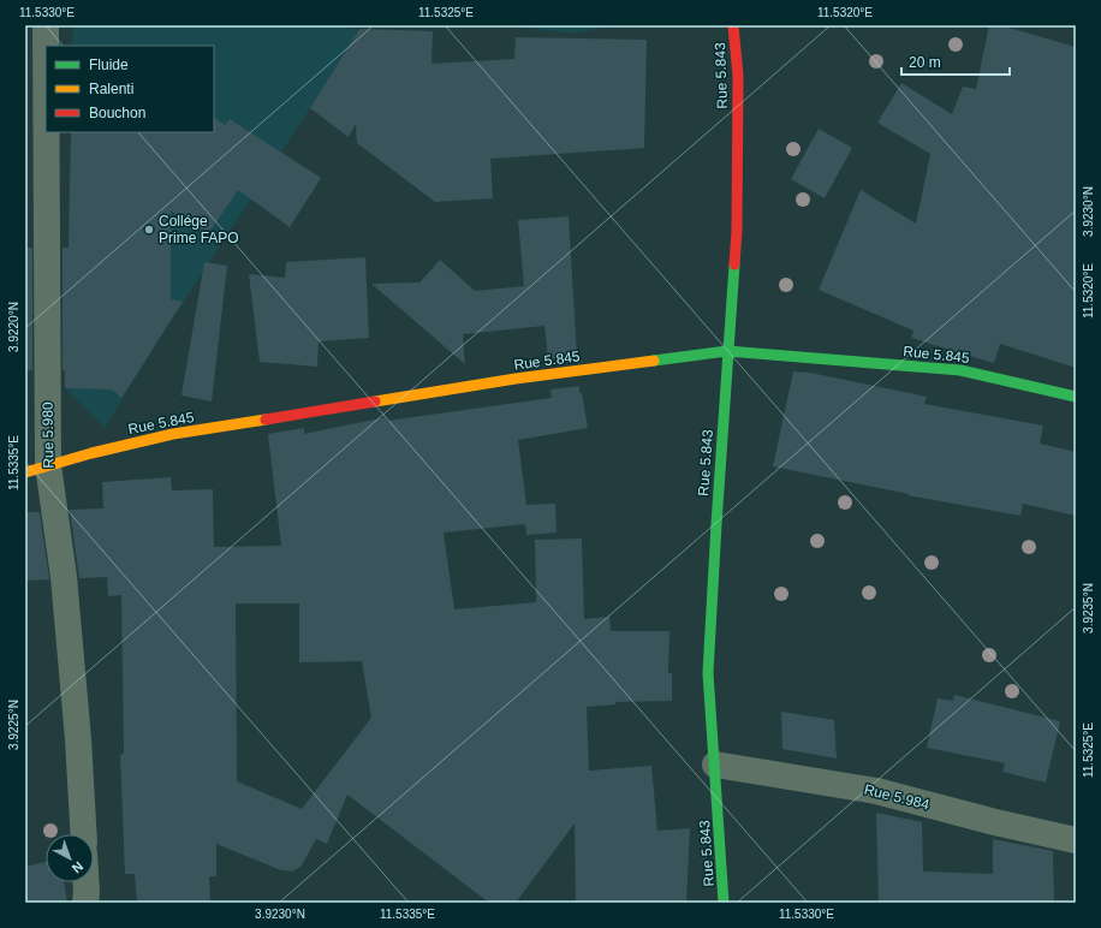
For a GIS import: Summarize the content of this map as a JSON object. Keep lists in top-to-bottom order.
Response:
{
  "streets": {
    "street": [
      "Rue 5.843",
      "Rue 5.845",
      "Rue 5.980",
      "Rue 5.984"
    ]
  },
  "crossings": [
    ["Rue 5.843", "Rue 5.845"],
    ["Rue 5.843", "Rue 5.984"],
    ["Rue 5.845", "Rue 5.980"]
  ],
  "places": ["Collége Prime FAPO"],
  "legend": ["Fluide", "Ralenti", "Bouchon"],
  "scale_bar": "20 m",
  "north": "bottom right",
  "coordinates": [
    "11.5330°E",
    "11.5325°E",
    "11.5320°E",
    "3.9230°N",
    "3.9220°N",
    "11.5335°E",
    "3.9235°N",
    "3.9225°N"
  ]
}
